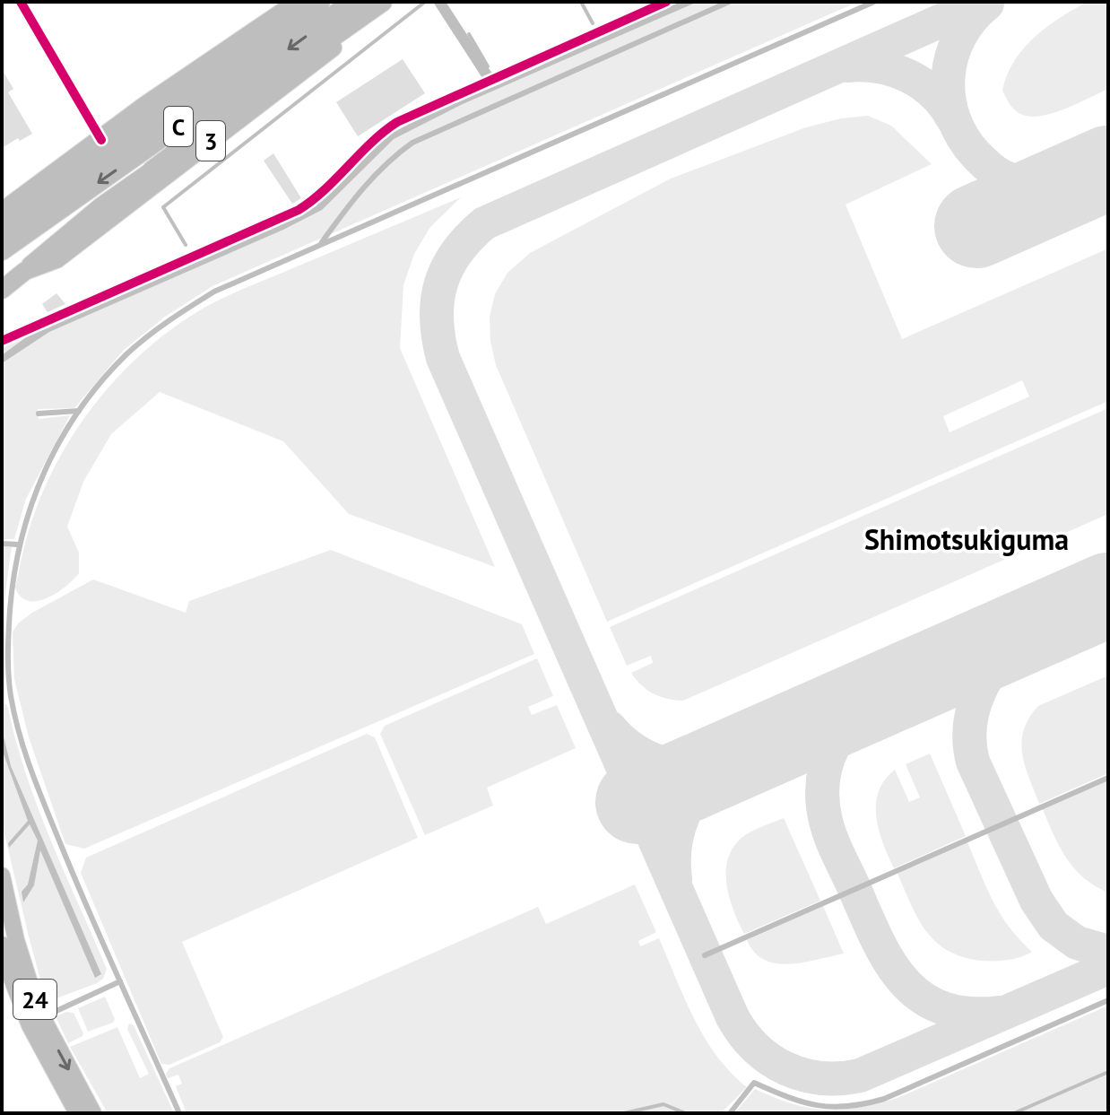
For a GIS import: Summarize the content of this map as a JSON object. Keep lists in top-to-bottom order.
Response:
{
  "streets": {
    "highway": ["C", "3"],
    "main road": ["24"]
  },
  "districts": ["Shimotsukiguma"]
}
